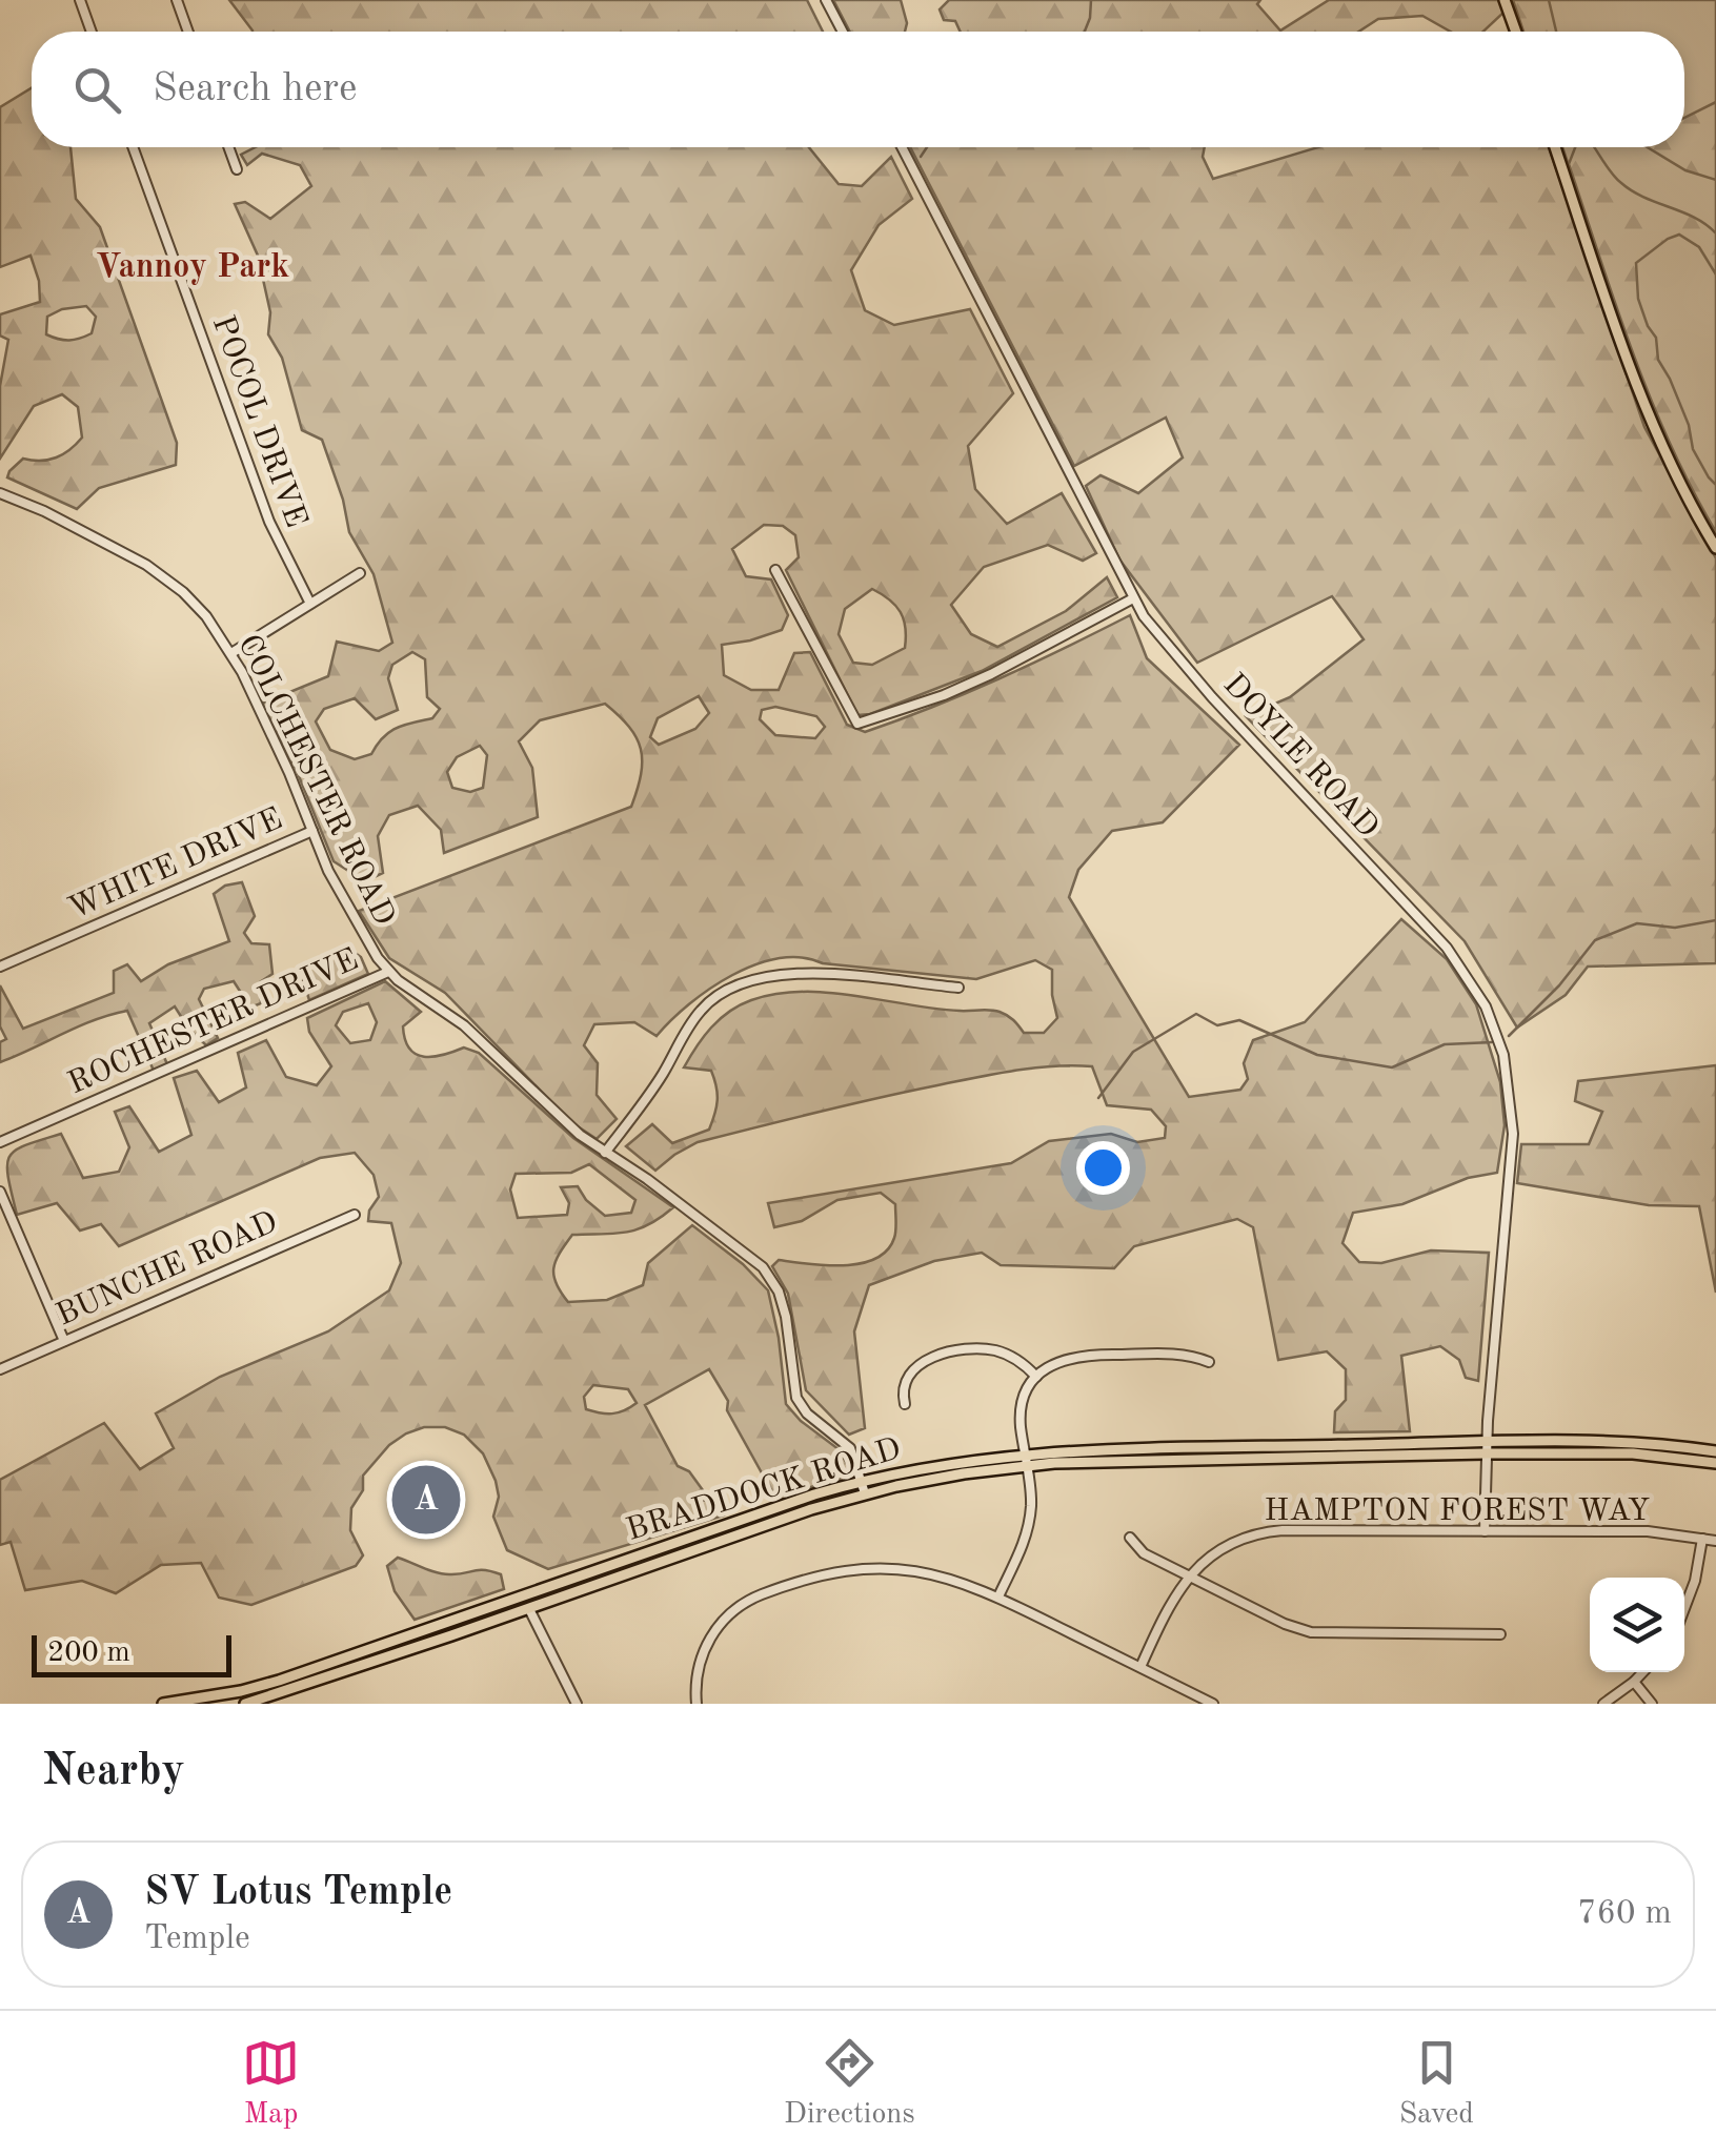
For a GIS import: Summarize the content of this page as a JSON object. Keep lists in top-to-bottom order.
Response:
{
  "streets": {
    "main road": ["BRADDOCK ROAD"],
    "street": [
      "POCOL DRIVE",
      "DOYLE ROAD",
      "COLCHESTER ROAD",
      "WHITE DRIVE",
      "ROCHESTER DRIVE",
      "BUNCHE ROAD",
      "HAMPTON FOREST WAY"
    ]
  },
  "crossings": [
    ["DOYLE ROAD", "BRADDOCK ROAD"],
    ["DOYLE ROAD", "HAMPTON FOREST WAY"],
    ["COLCHESTER ROAD", "WHITE DRIVE"],
    ["COLCHESTER ROAD", "ROCHESTER DRIVE"],
    ["COLCHESTER ROAD", "BRADDOCK ROAD"]
  ],
  "districts": ["Vannoy Park"],
  "scale_bar": "200 m",
  "page": {
    "search": "Search here",
    "pins": "A",
    "scale": "200 m",
    "heading": "Nearby",
    "list": [
      {
        "mark": "A",
        "name": "SV Lotus Temple",
        "note": "Temple",
        "value": "760 m"
      }
    ],
    "nav": ["Map", "Directions", "Saved"]
  }
}
